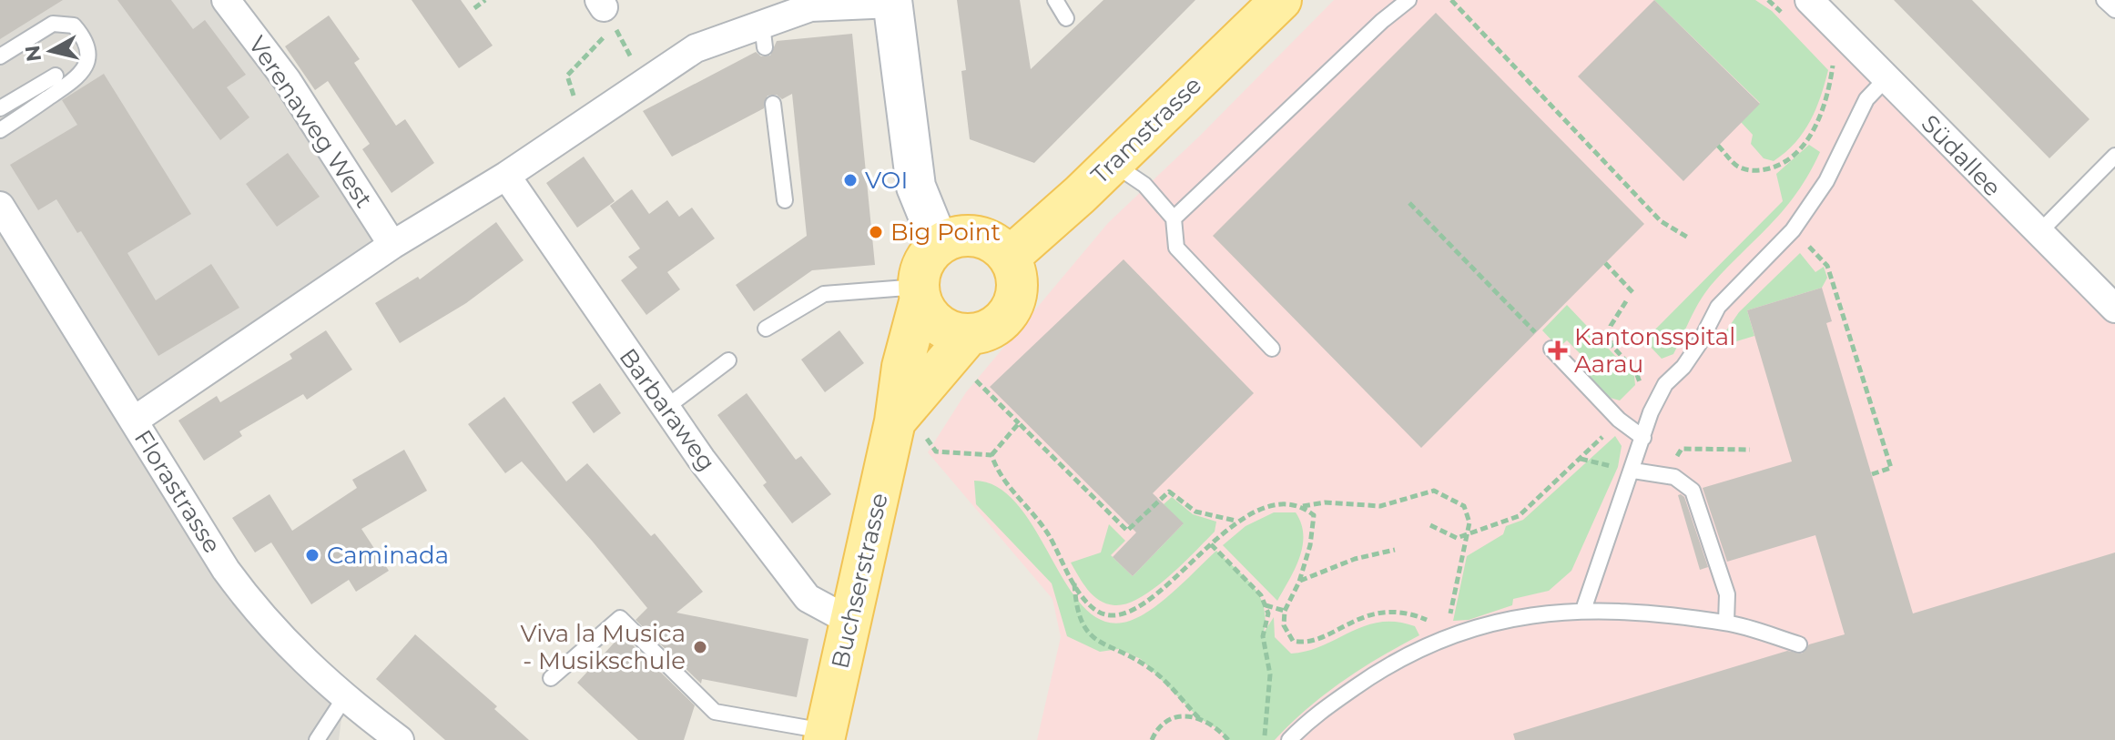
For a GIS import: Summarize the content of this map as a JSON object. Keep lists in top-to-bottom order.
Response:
{
  "streets": {
    "main road": ["Tramstrasse", "Buchserstrasse"],
    "street": [
      "Verenaweg West",
      "Südallee",
      "Barbaraweg",
      "Florastrasse"
    ]
  },
  "crossings": [
    ["Tramstrasse", "Buchserstrasse"],
    ["Barbaraweg", "Buchserstrasse"]
  ],
  "places": {
    "other": [
      "VOI",
      "Big Point",
      "Caminada",
      "Viva la Musica - Musikschule"
    ],
    "health": ["Kantonsspital Aarau"]
  },
  "north": "left"
}
